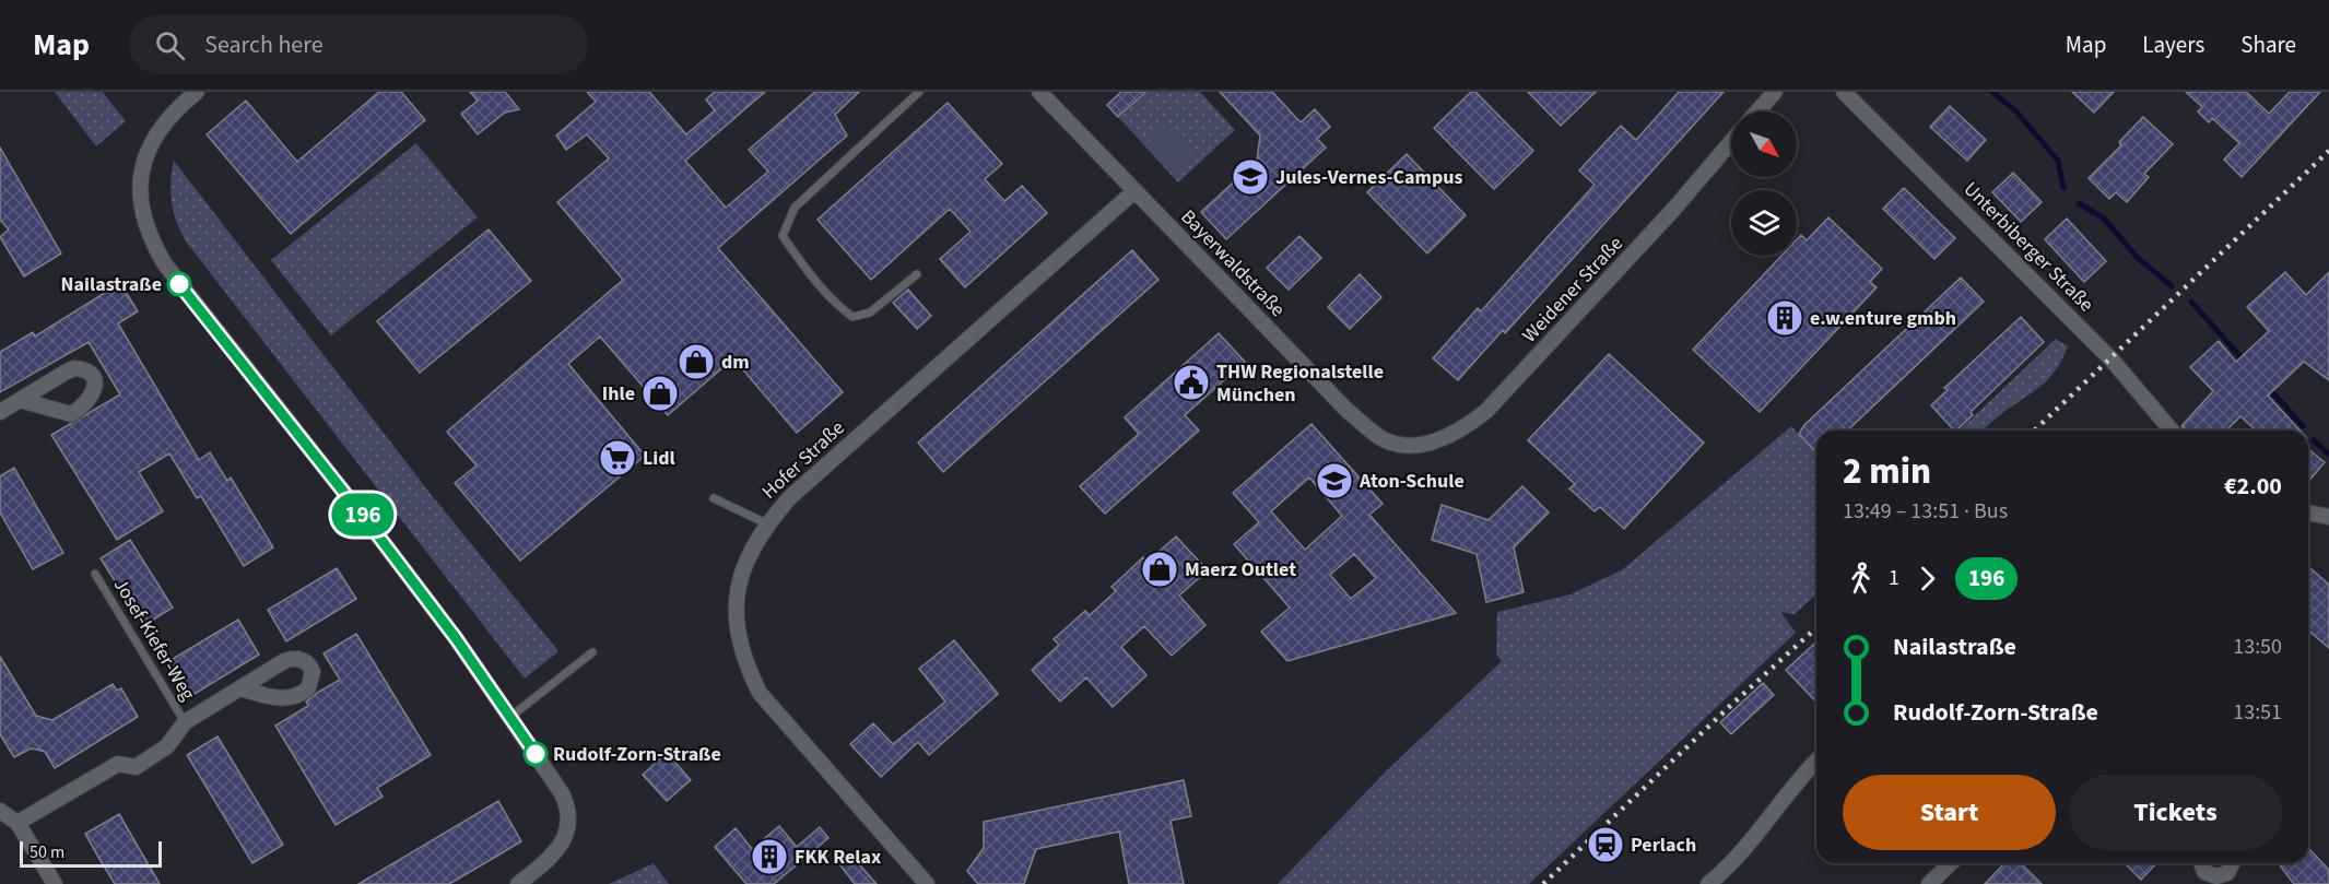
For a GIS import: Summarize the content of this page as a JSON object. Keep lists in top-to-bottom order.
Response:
{
  "streets": {
    "street": [
      "Unterbiberger Straße",
      "Bayerwaldstraße",
      "Weidener Straße",
      "Hofer Straße"
    ],
    "lane": ["Josef-Kiefer-Weg"]
  },
  "crossings": [
    ["Bayerwaldstraße", "Weidener Straße"],
    ["Bayerwaldstraße", "Hofer Straße"]
  ],
  "places": {
    "school or university": ["Jules-Vernes-Campus", "Aton-Schule"],
    "other": ["Nailastraße", "Rudolf-Zorn-Straße"],
    "building": ["e.w.enture gmbh", "FKK Relax"],
    "shop": ["dm", "Ihle", "Maerz Outlet"],
    "public building": ["THW Regionalstelle München"],
    "supermarket": ["Lidl"],
    "station": ["Perlach"]
  },
  "lines": ["bus line 196"],
  "scale_bar": "50 m",
  "north": "bottom right",
  "page": {
    "header": "Map",
    "search": "Search here",
    "nav": ["Map", "Layers", "Share"],
    "on_map": "196",
    "heading": ["2 min", "13:49 – 13:51 · Bus", "€2.00"],
    "legs": ["1", "196"],
    "list": [
      {
        "name": "Nailastraße",
        "value": "13:50"
      },
      {
        "name": "Rudolf-Zorn-Straße",
        "value": "13:51"
      }
    ],
    "buttons": ["Start", "Tickets"],
    "scale": "50 m"
  }
}
